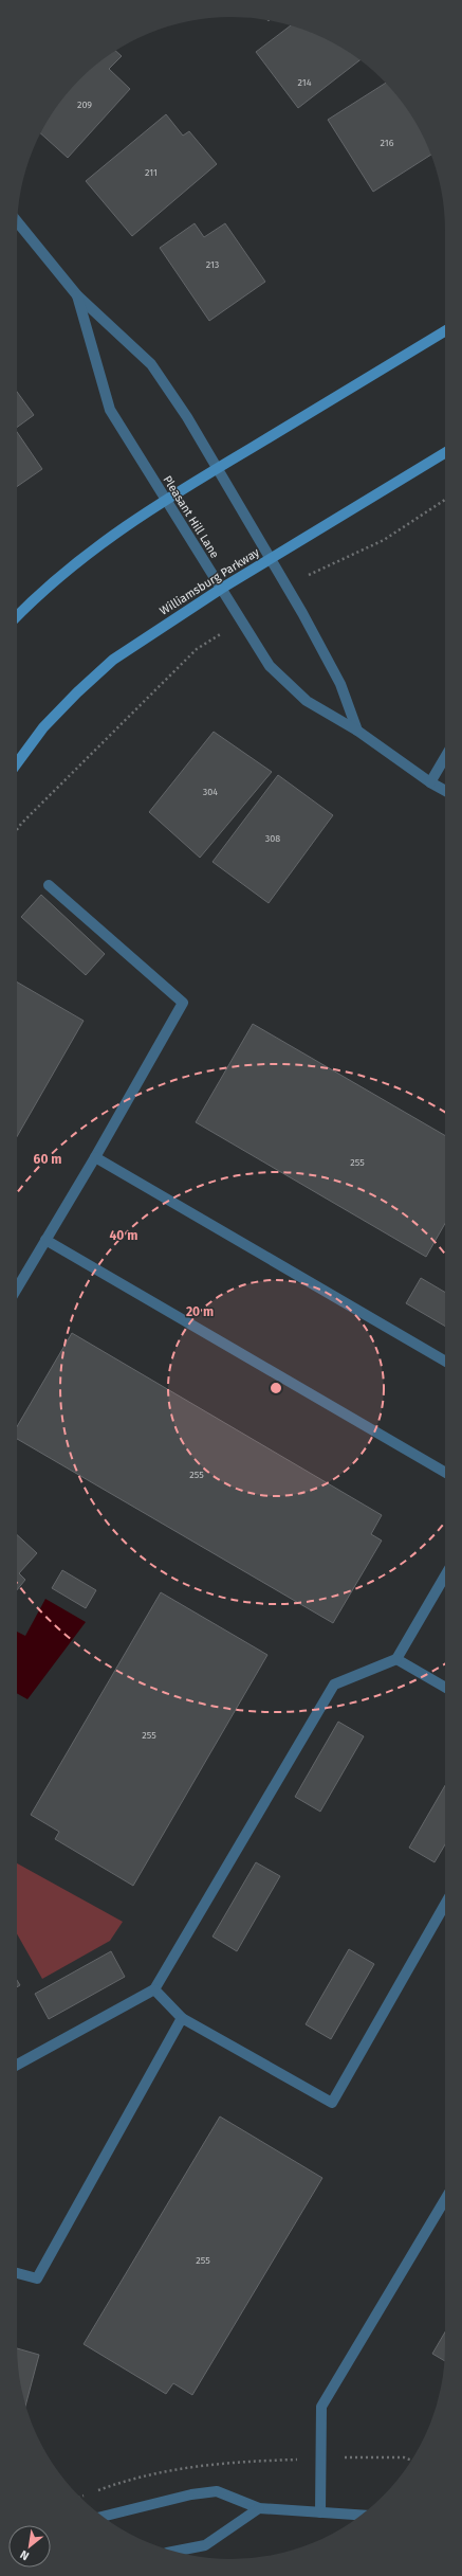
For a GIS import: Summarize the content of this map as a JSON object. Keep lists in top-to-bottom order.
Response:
{
  "streets": {
    "street": ["Pleasant Hill Lane", "Williamsburg Parkway"]
  },
  "crossings": [
    ["Pleasant Hill Lane", "Williamsburg Parkway"]
  ],
  "house_numbers": [
    "214",
    "209",
    "216",
    "211",
    "213",
    "304",
    "308",
    "255",
    "255",
    "255",
    "255"
  ],
  "north": "bottom left",
  "rings": ["60 m", "40 m", "20 m"]
}
